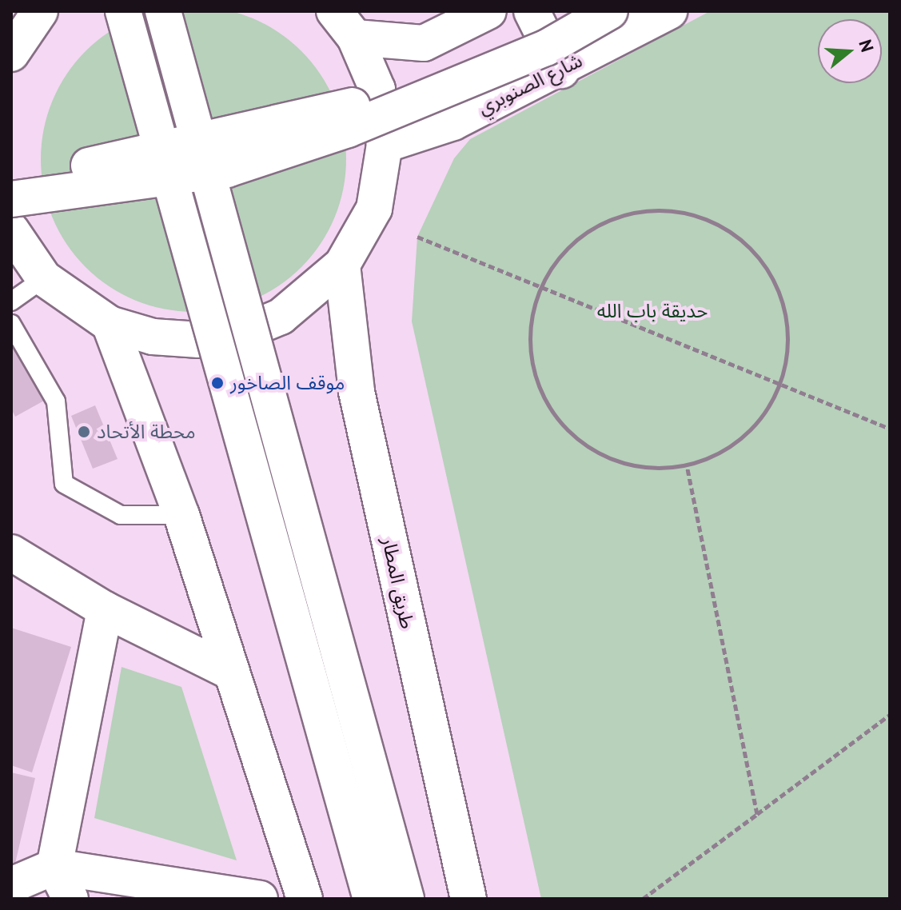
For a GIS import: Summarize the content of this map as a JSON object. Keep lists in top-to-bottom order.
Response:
{
  "streets": {
    "main road": ["شارع الصنوبري", "طريق المطار"]
  },
  "parks": ["حديقة باب الله"],
  "places": ["موقف الصاخور", "محطة الأتحاد"],
  "north": "right"
}
